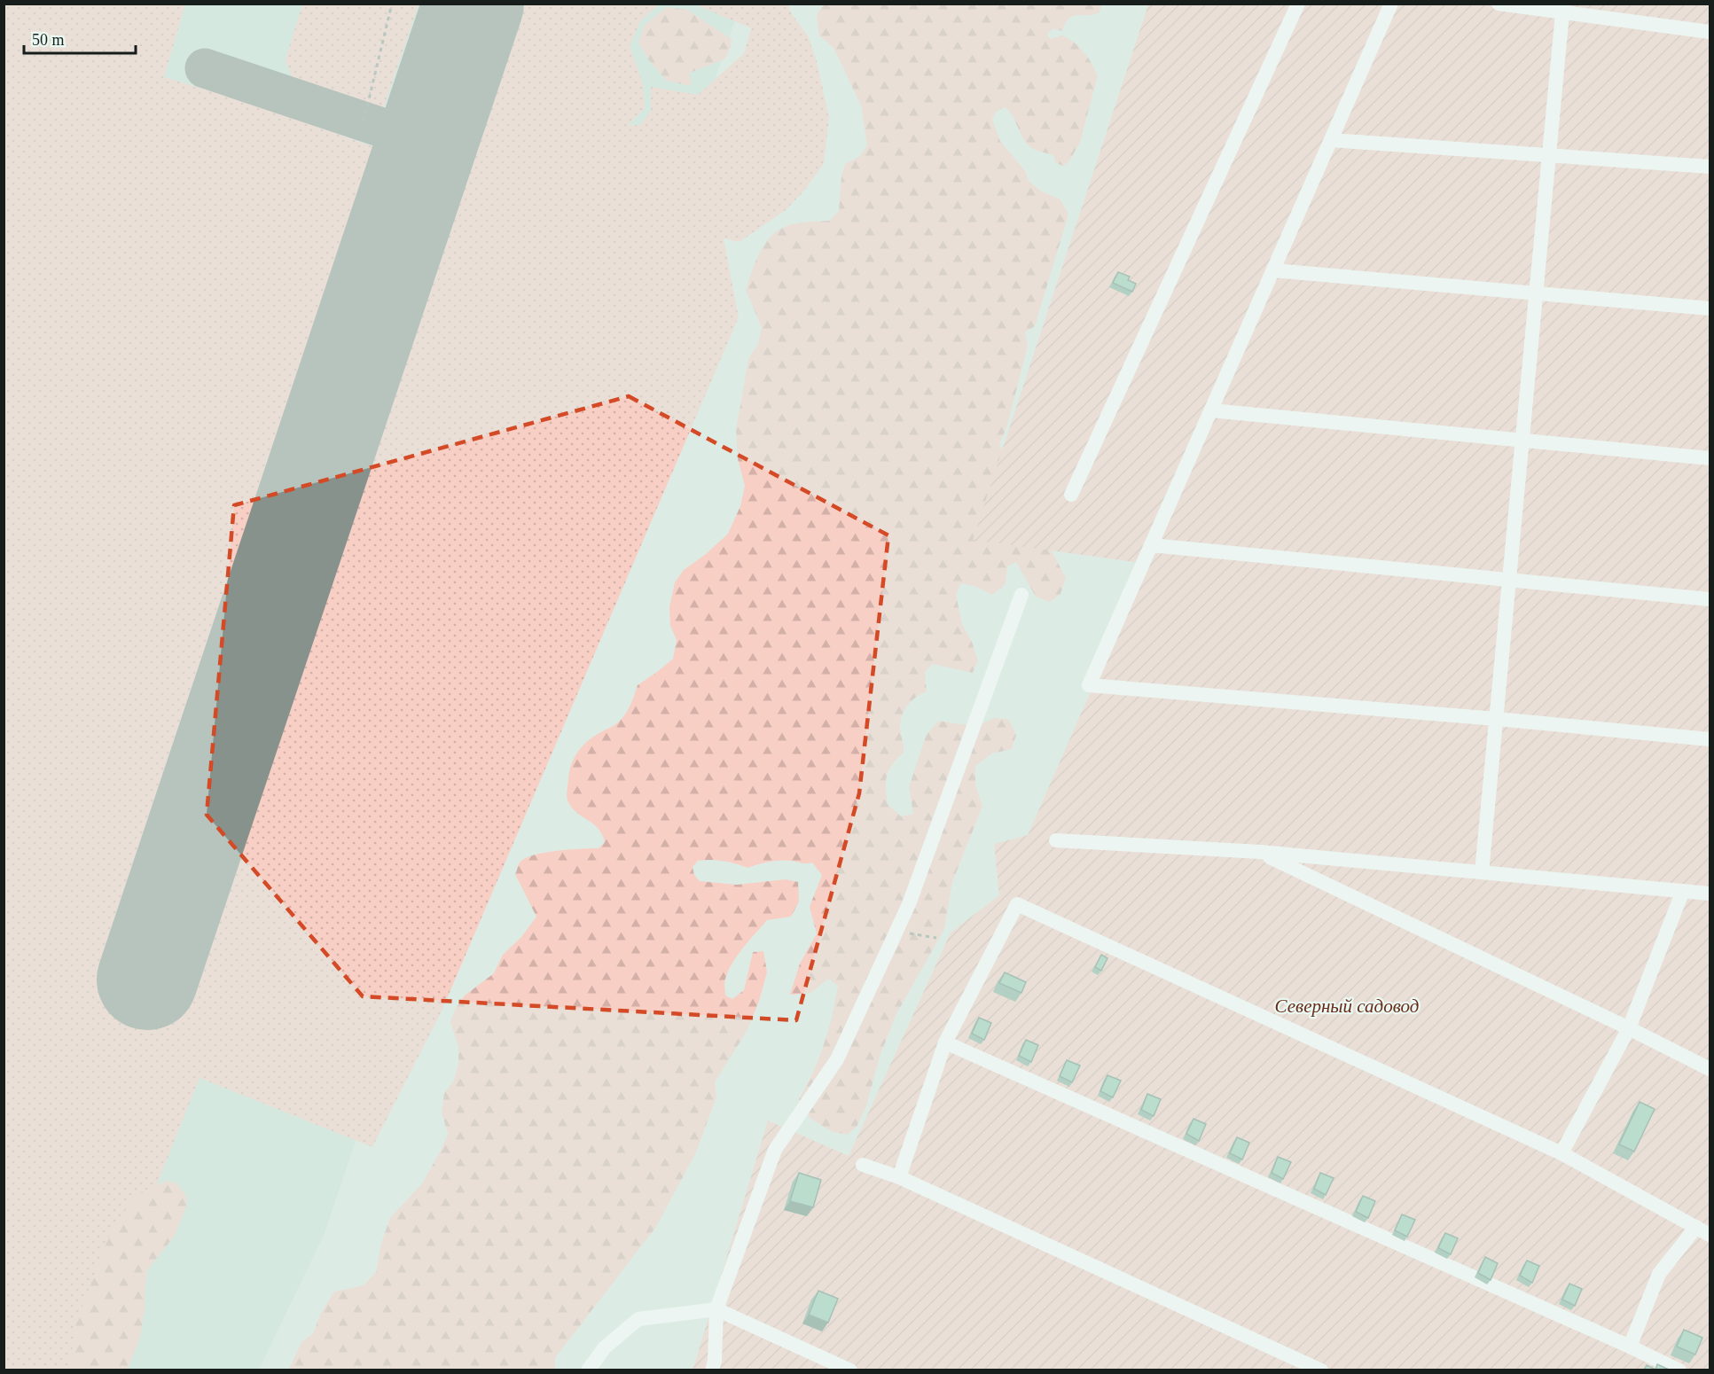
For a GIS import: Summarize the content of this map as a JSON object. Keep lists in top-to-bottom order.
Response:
{
  "parks": ["Северный садовод"],
  "scale_bar": "50 m"
}
